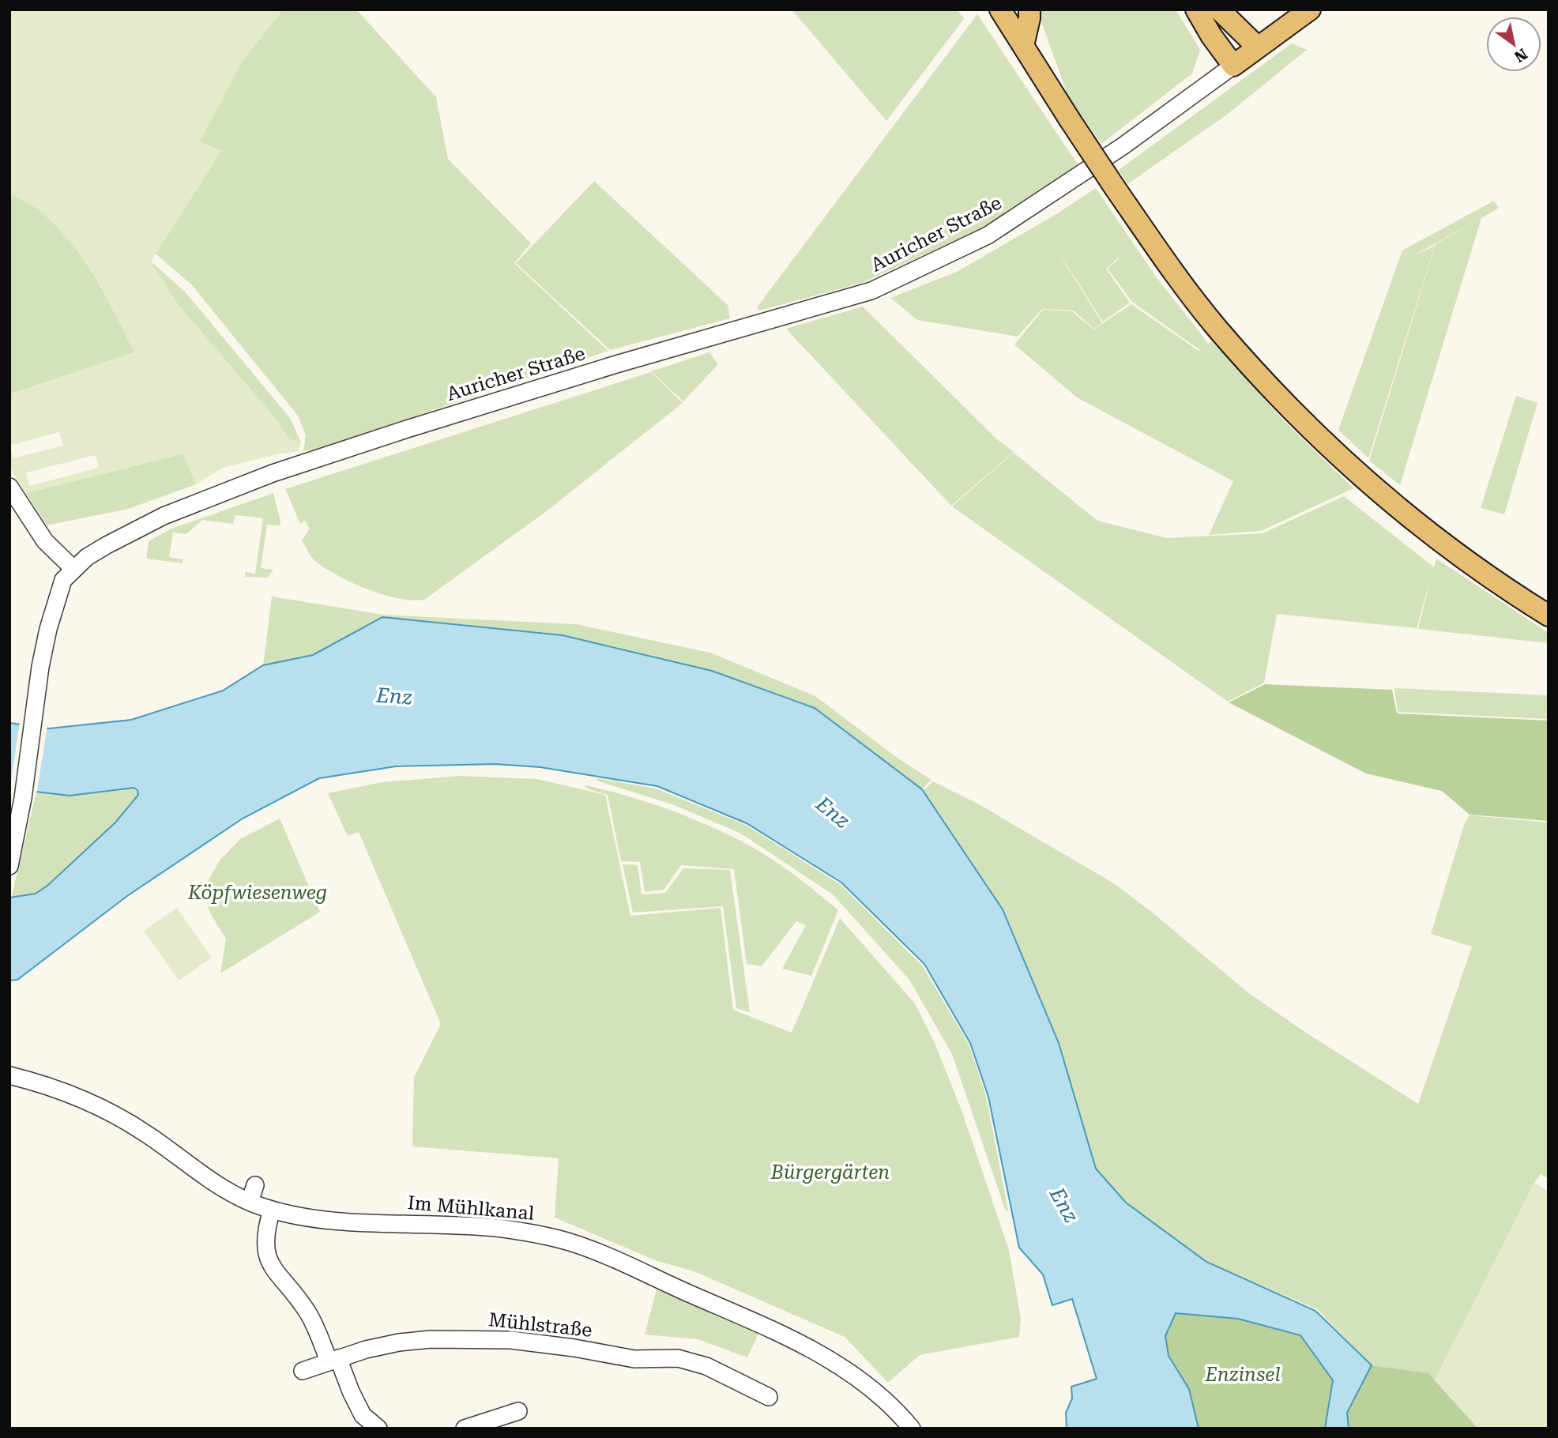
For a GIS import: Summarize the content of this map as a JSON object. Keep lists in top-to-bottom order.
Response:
{
  "streets": {
    "street": ["Auricher Straße", "Im Mühlkanal", "Mühlstraße"]
  },
  "water": ["Enz"],
  "parks": ["Köpfwiesenweg", "Bürgergärten", "Enzinsel"],
  "north": "bottom right"
}
